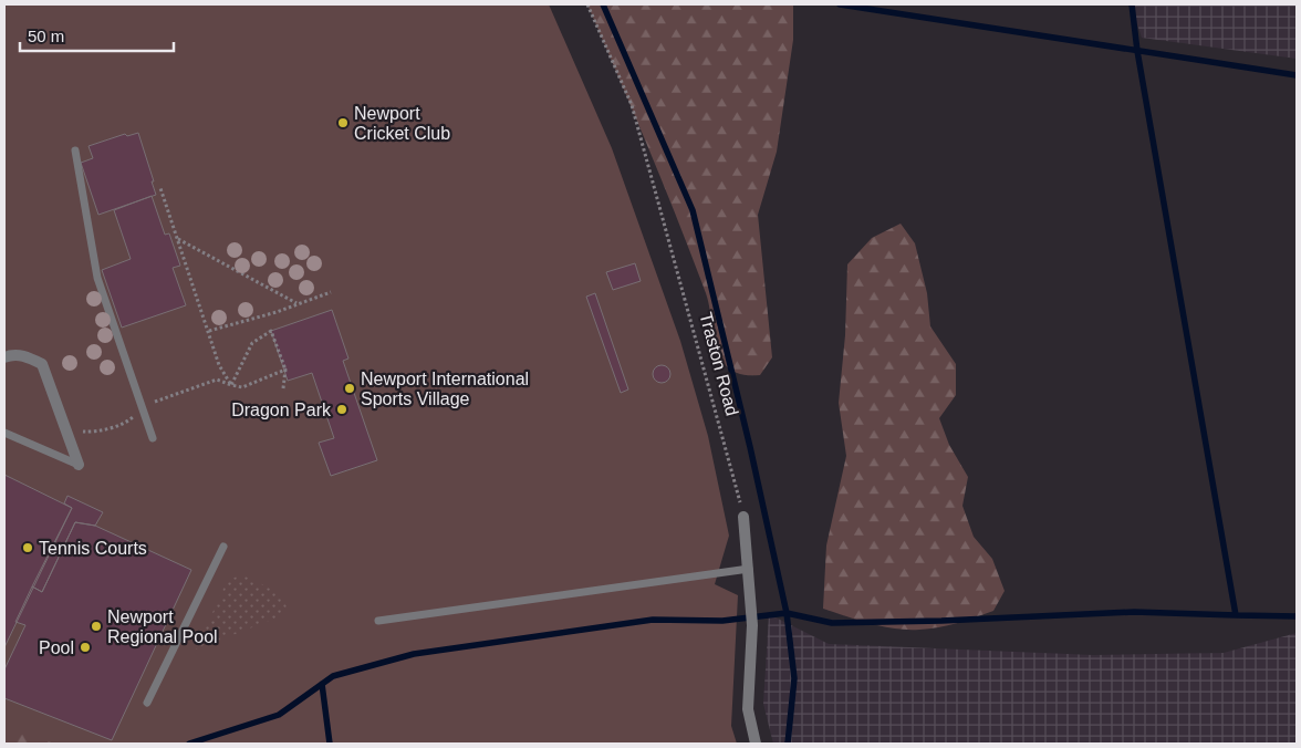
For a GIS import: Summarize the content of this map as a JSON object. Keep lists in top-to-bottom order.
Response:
{
  "streets": {
    "path": ["Traston Road"]
  },
  "places": [
    "Newport Cricket Club",
    "Newport International Sports Village",
    "Dragon Park",
    "Tennis Courts",
    "Newport Regional Pool",
    "Pool"
  ],
  "scale_bar": "50 m"
}
